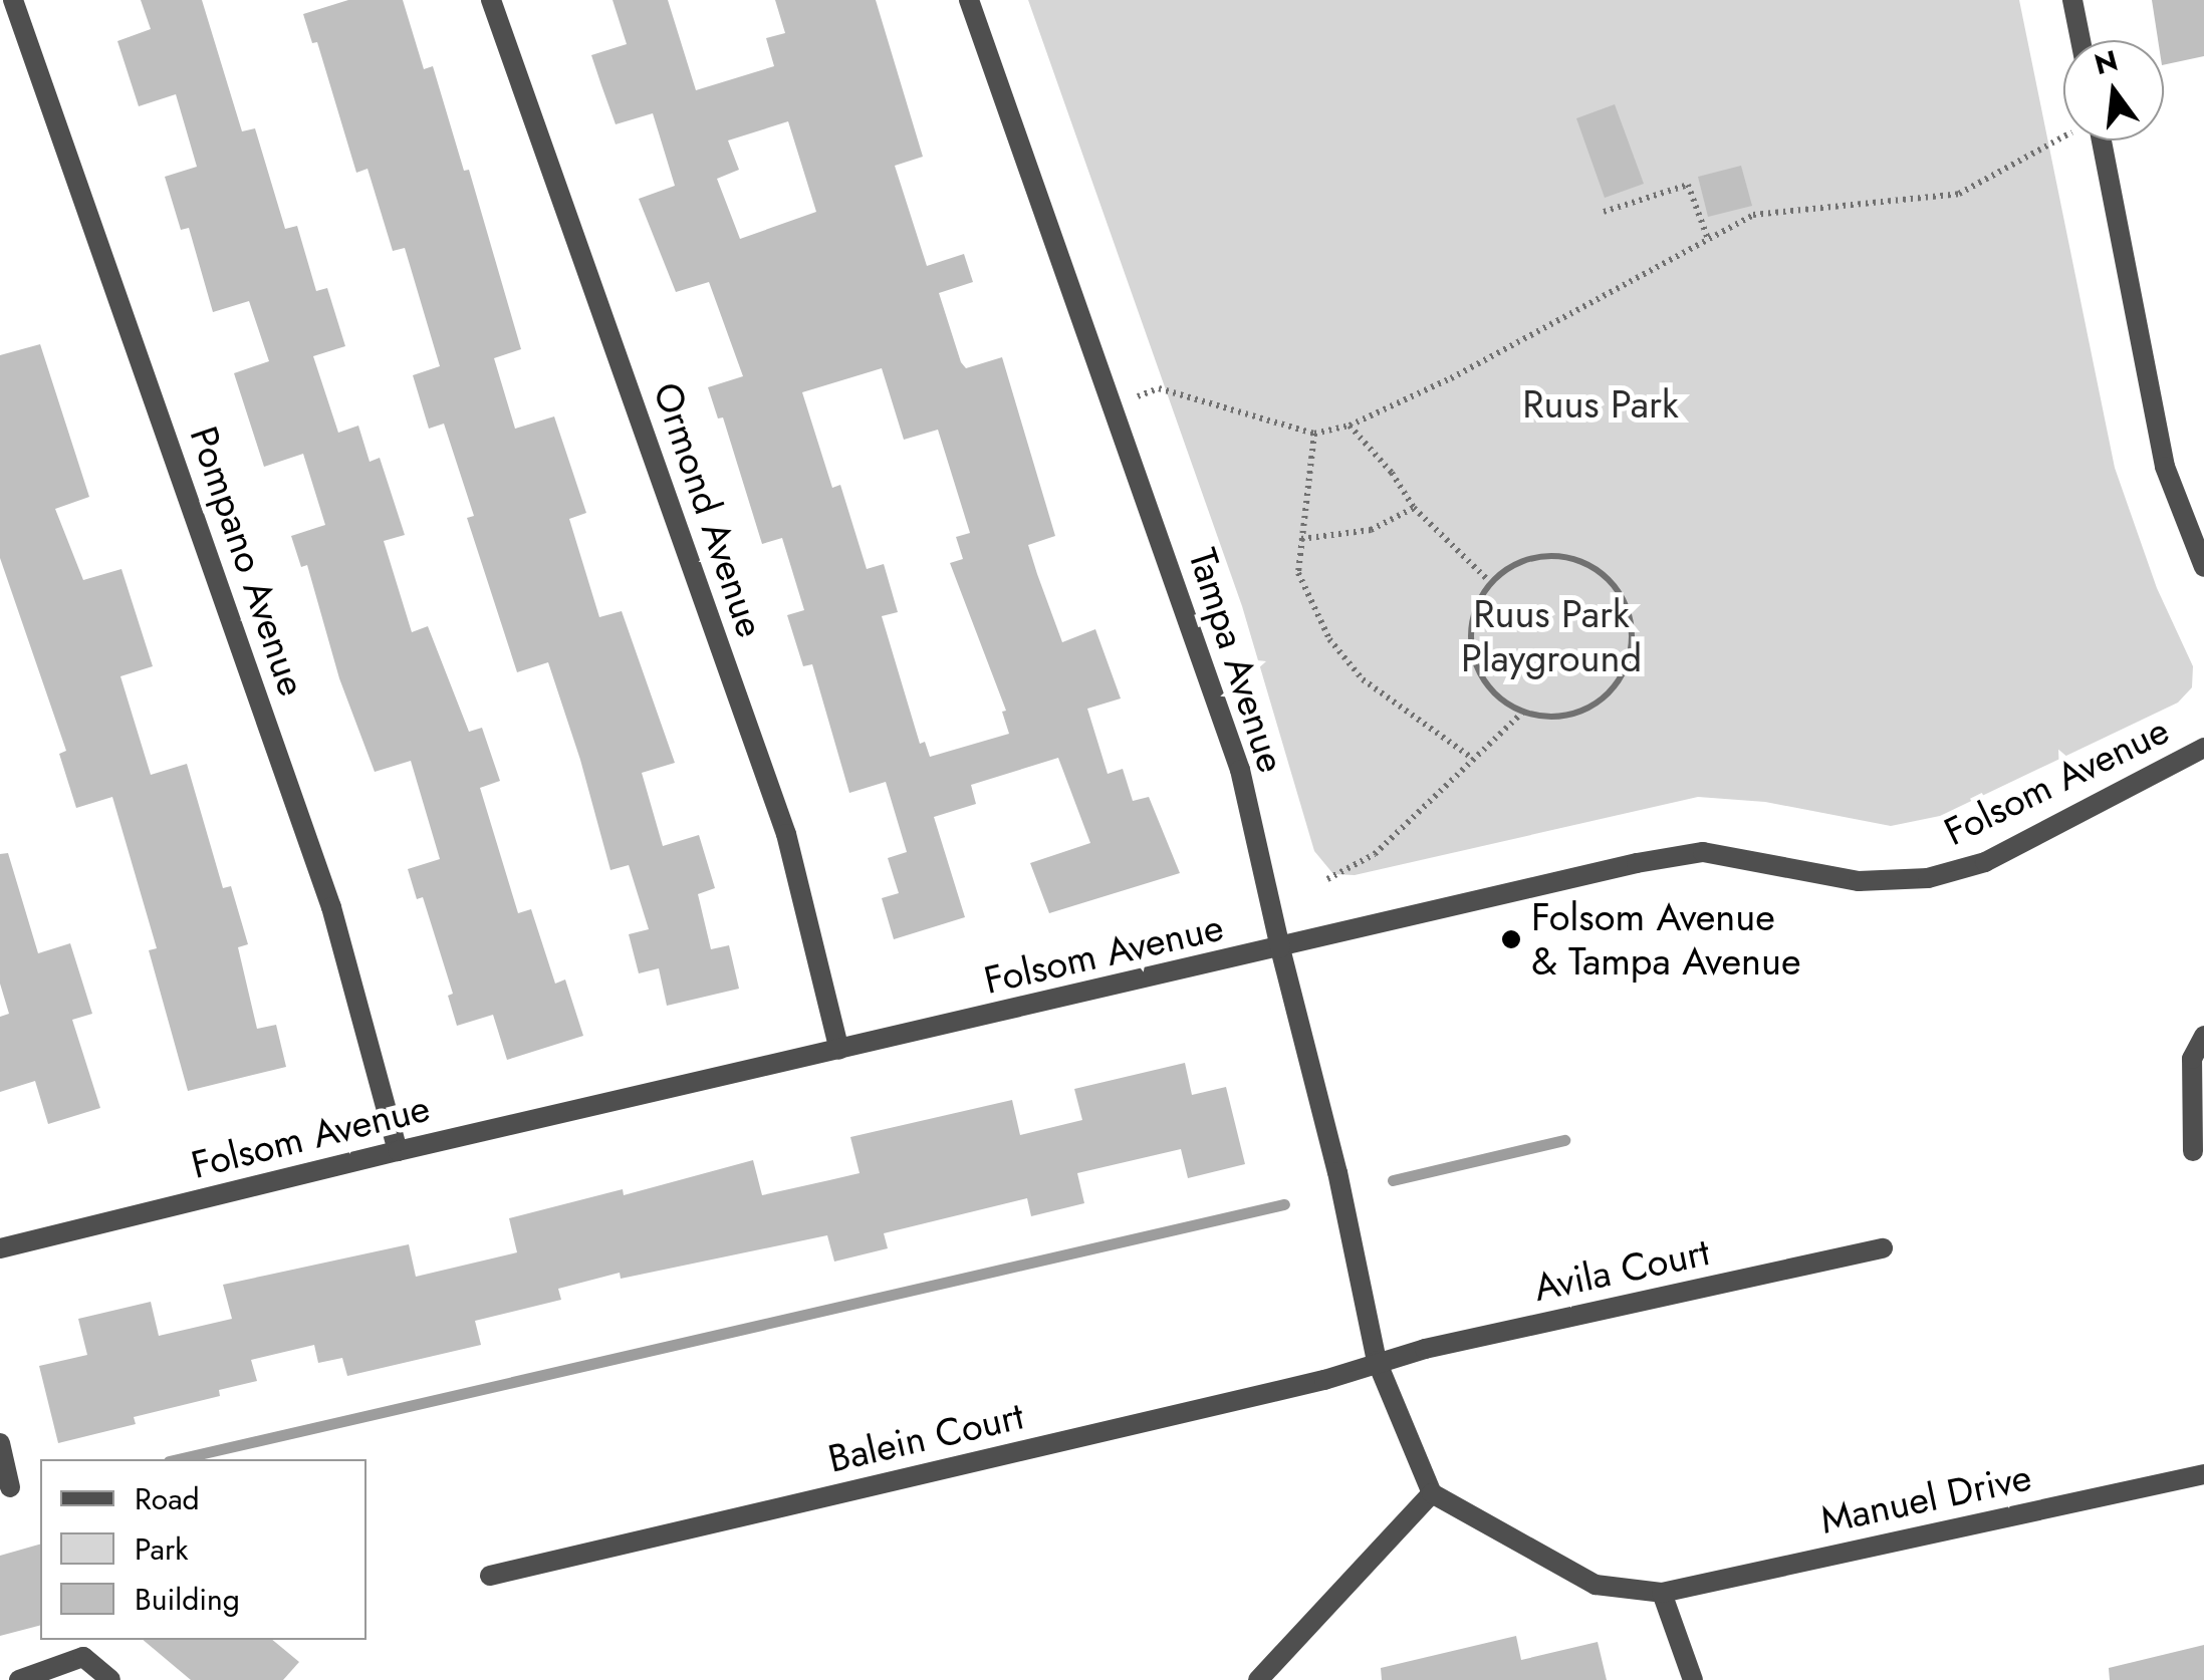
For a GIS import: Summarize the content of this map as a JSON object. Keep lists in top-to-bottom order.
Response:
{
  "streets": {
    "street": [
      "Ormond Avenue",
      "Pompano Avenue",
      "Tampa Avenue",
      "Folsom Avenue",
      "Avila Court",
      "Balein Court",
      "Manuel Drive"
    ]
  },
  "crossings": [
    ["Ormond Avenue", "Folsom Avenue"],
    ["Pompano Avenue", "Folsom Avenue"],
    ["Tampa Avenue", "Folsom Avenue"],
    ["Tampa Avenue", "Avila Court"],
    ["Tampa Avenue", "Balein Court"],
    ["Avila Court", "Balein Court"]
  ],
  "parks": ["Ruus Park", "Ruus Park Playground"],
  "places": ["Folsom Avenue & Tampa Avenue"],
  "legend": ["Road", "Park", "Building"],
  "north": "top"
}
